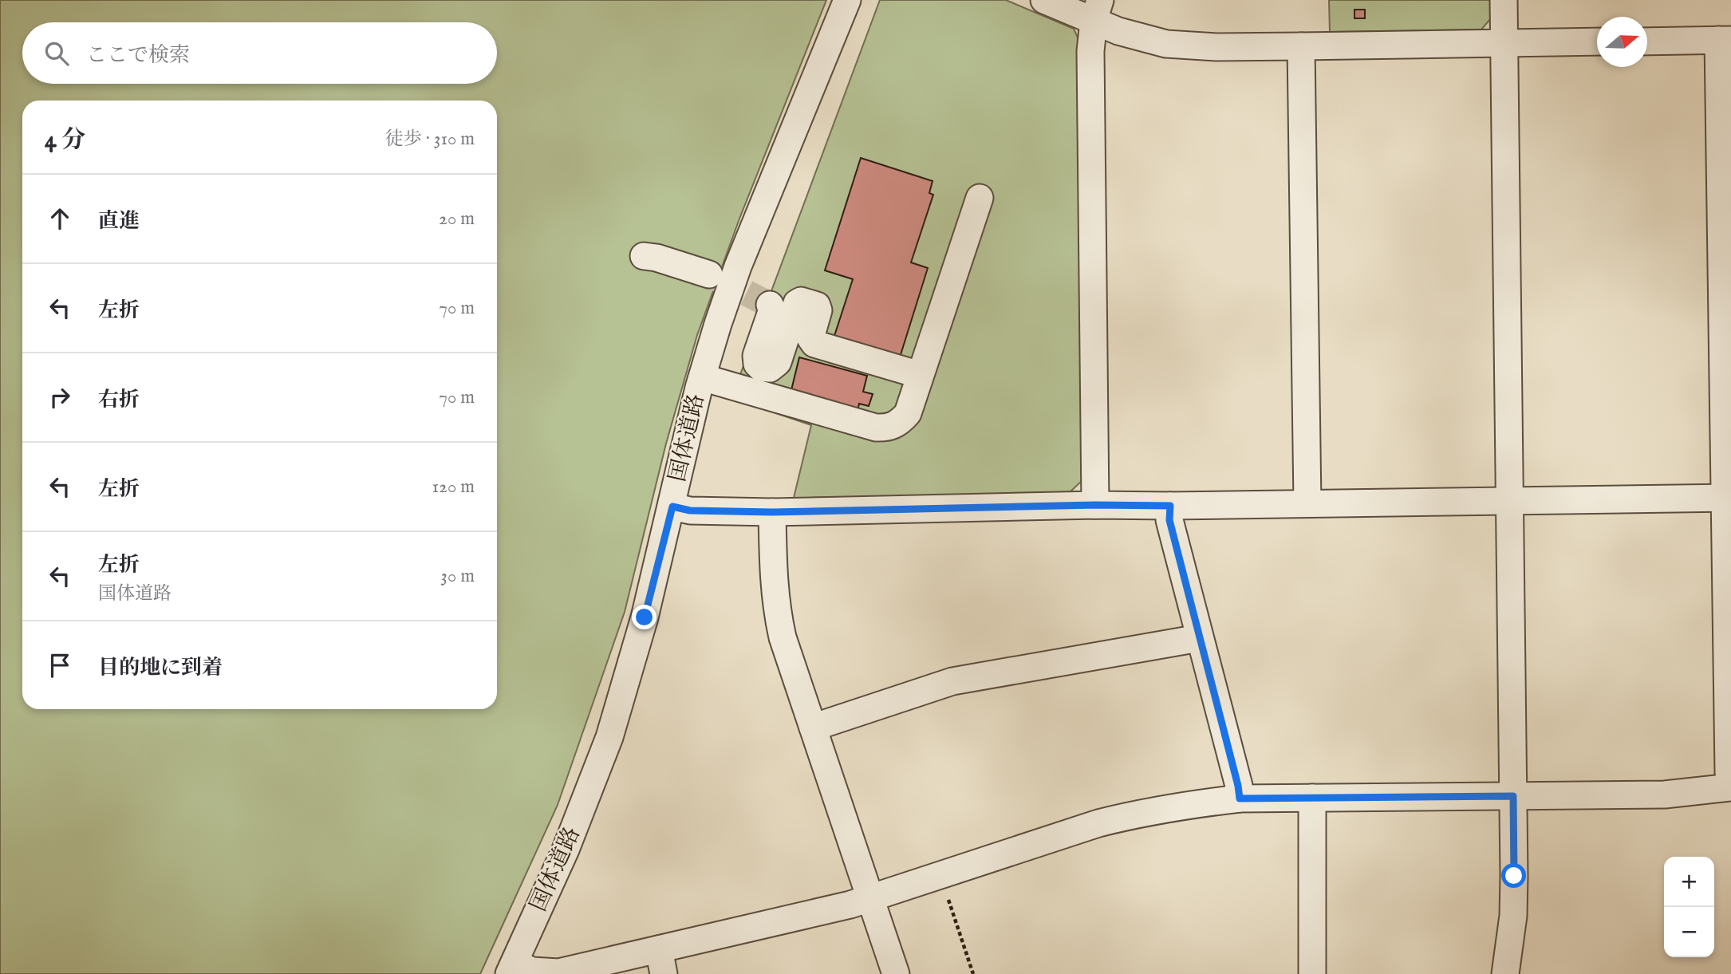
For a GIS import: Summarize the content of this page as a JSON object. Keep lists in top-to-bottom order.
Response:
{
  "streets": {
    "street": ["国体道路"]
  },
  "north": "right",
  "page": {
    "search": "ここで検索",
    "heading": ["4 分", "徒歩 · 310 m"],
    "list": [
      ["直進", "20 m"],
      ["左折", "70 m"],
      ["右折", "70 m"],
      ["左折", "120 m"],
      ["左折", "国体道路", "30 m"],
      "目的地に到着"
    ],
    "map_buttons": ["+", "−"]
  }
}
